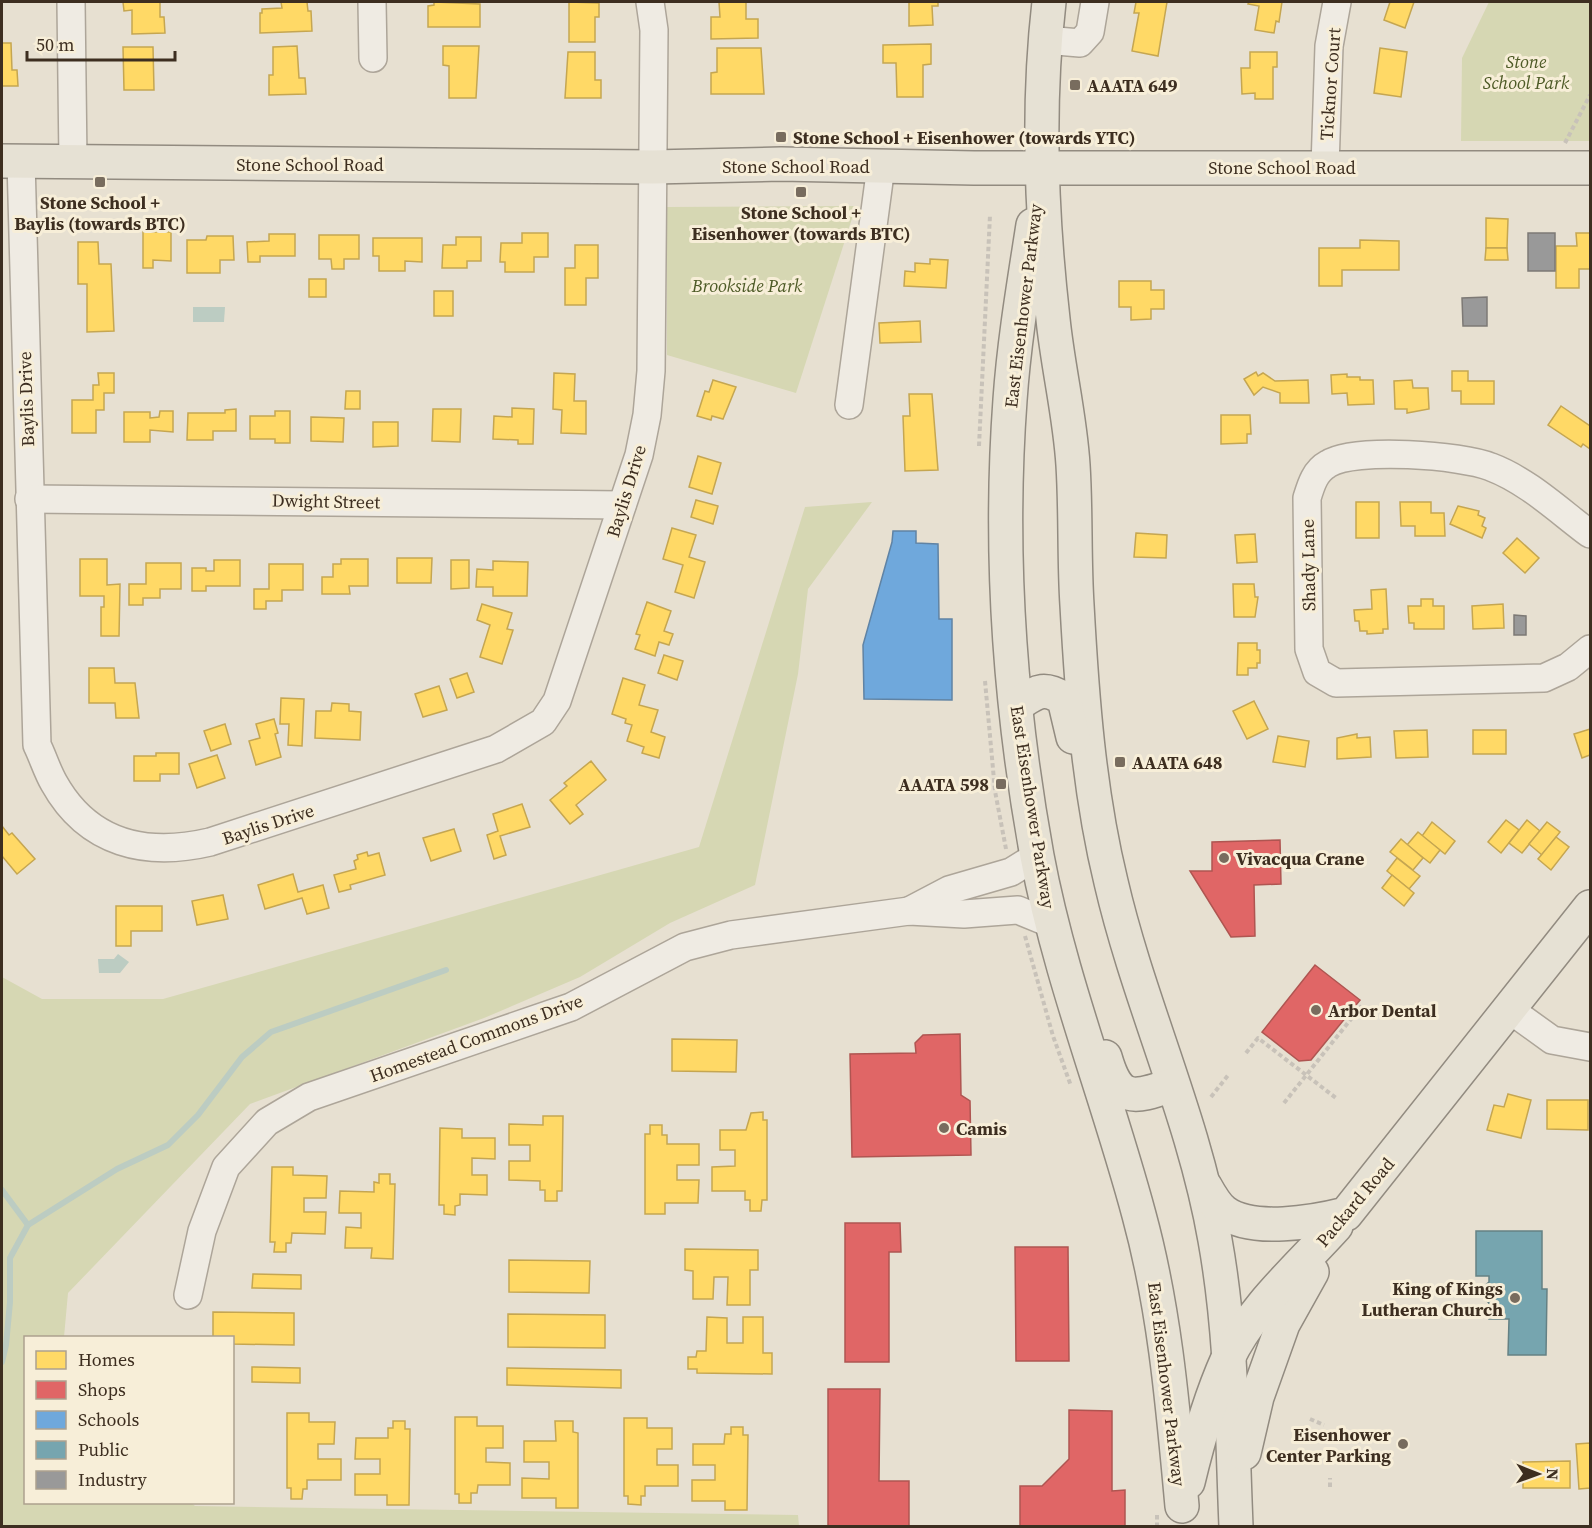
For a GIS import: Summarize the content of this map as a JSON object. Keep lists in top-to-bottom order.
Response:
{
  "streets": {
    "main road": ["Stone School Road", "East Eisenhower Parkway", "Packard Road"],
    "street": [
      "Ticknor Court",
      "Baylis Drive",
      "Dwight Street",
      "Shady Lane",
      "Homestead Commons Drive"
    ]
  },
  "crossings": [
    ["Ticknor Court", "Stone School Road"],
    ["Stone School Road", "East Eisenhower Parkway"],
    ["Stone School Road", "Baylis Drive"],
    ["East Eisenhower Parkway", "Homestead Commons Drive"],
    ["East Eisenhower Parkway", "Packard Road"],
    ["Baylis Drive", "Dwight Street"]
  ],
  "parks": ["Stone School Park", "Brookside Park"],
  "places": {
    "transit": [
      "AAATA 649",
      "Stone School + Eisenhower (towards YTC)",
      "Stone School + Baylis (towards BTC)",
      "Stone School + Eisenhower (towards BTC)",
      "AAATA 648",
      "AAATA 598"
    ],
    "other": [
      "Vivacqua Crane",
      "Arbor Dental",
      "Camis",
      "King of Kings Lutheran Church",
      "Eisenhower Center Parking"
    ]
  },
  "legend": [
    "Homes",
    "Shops",
    "Schools",
    "Public",
    "Industry"
  ],
  "scale_bar": "50 m",
  "north": "right"
}
